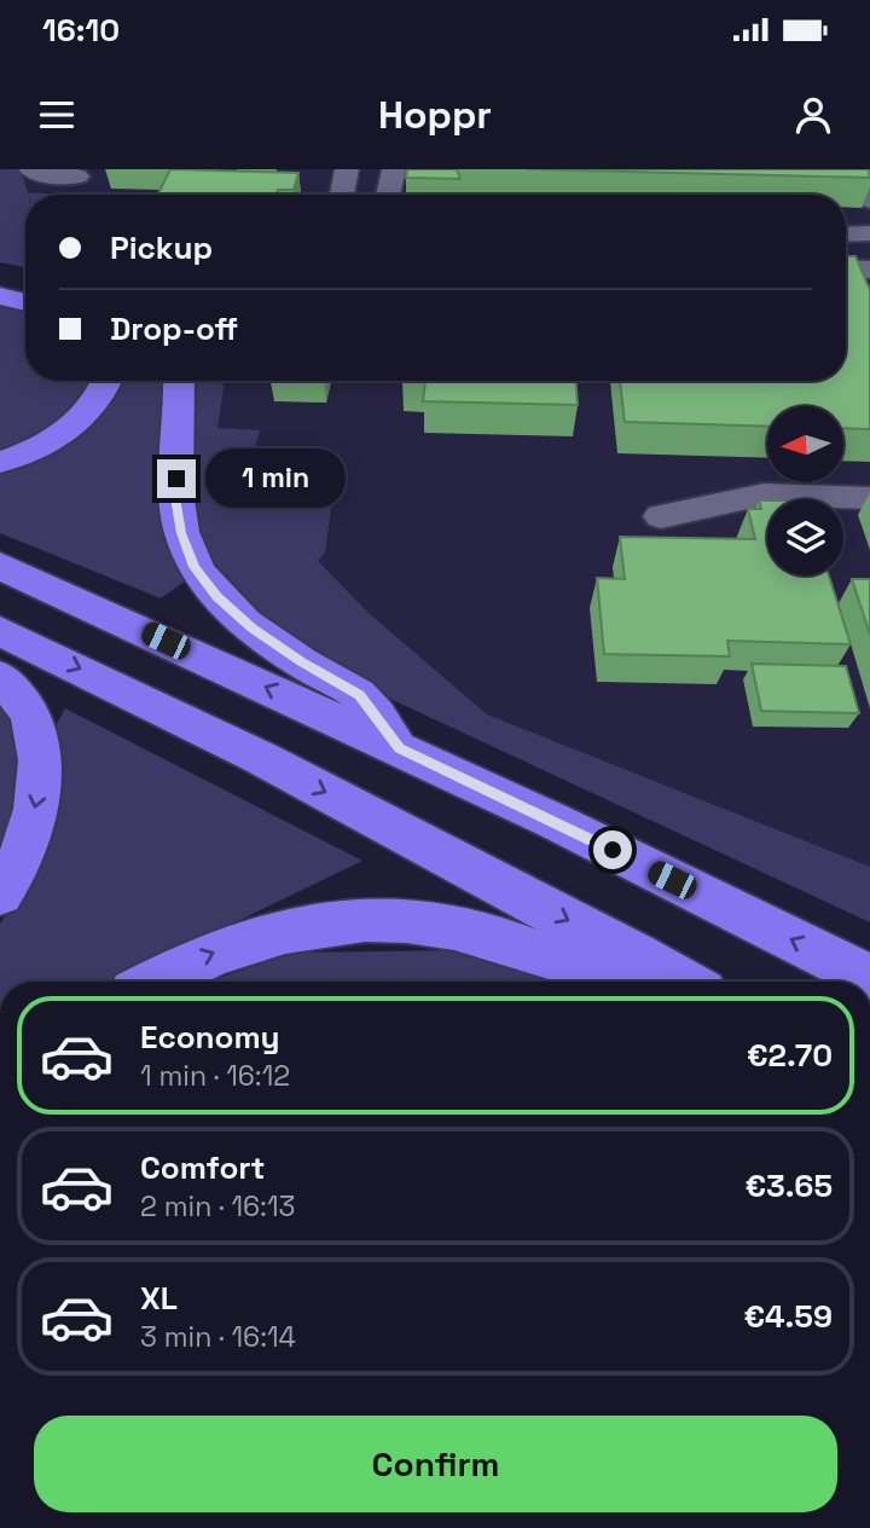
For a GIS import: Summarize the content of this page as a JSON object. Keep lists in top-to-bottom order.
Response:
{
  "north": "left",
  "page": {
    "status": "16:10",
    "header": "Hoppr",
    "banner": ["Pickup", "Drop-off"],
    "bubble": "1 min",
    "list": [
      {
        "name": "Economy",
        "note": "1 min · 16:12",
        "value": "€2.70"
      },
      {
        "name": "Comfort",
        "note": "2 min · 16:13",
        "value": "€3.65"
      },
      {
        "name": "XL",
        "note": "3 min · 16:14",
        "value": "€4.59"
      }
    ],
    "buttons": "Confirm"
  }
}
